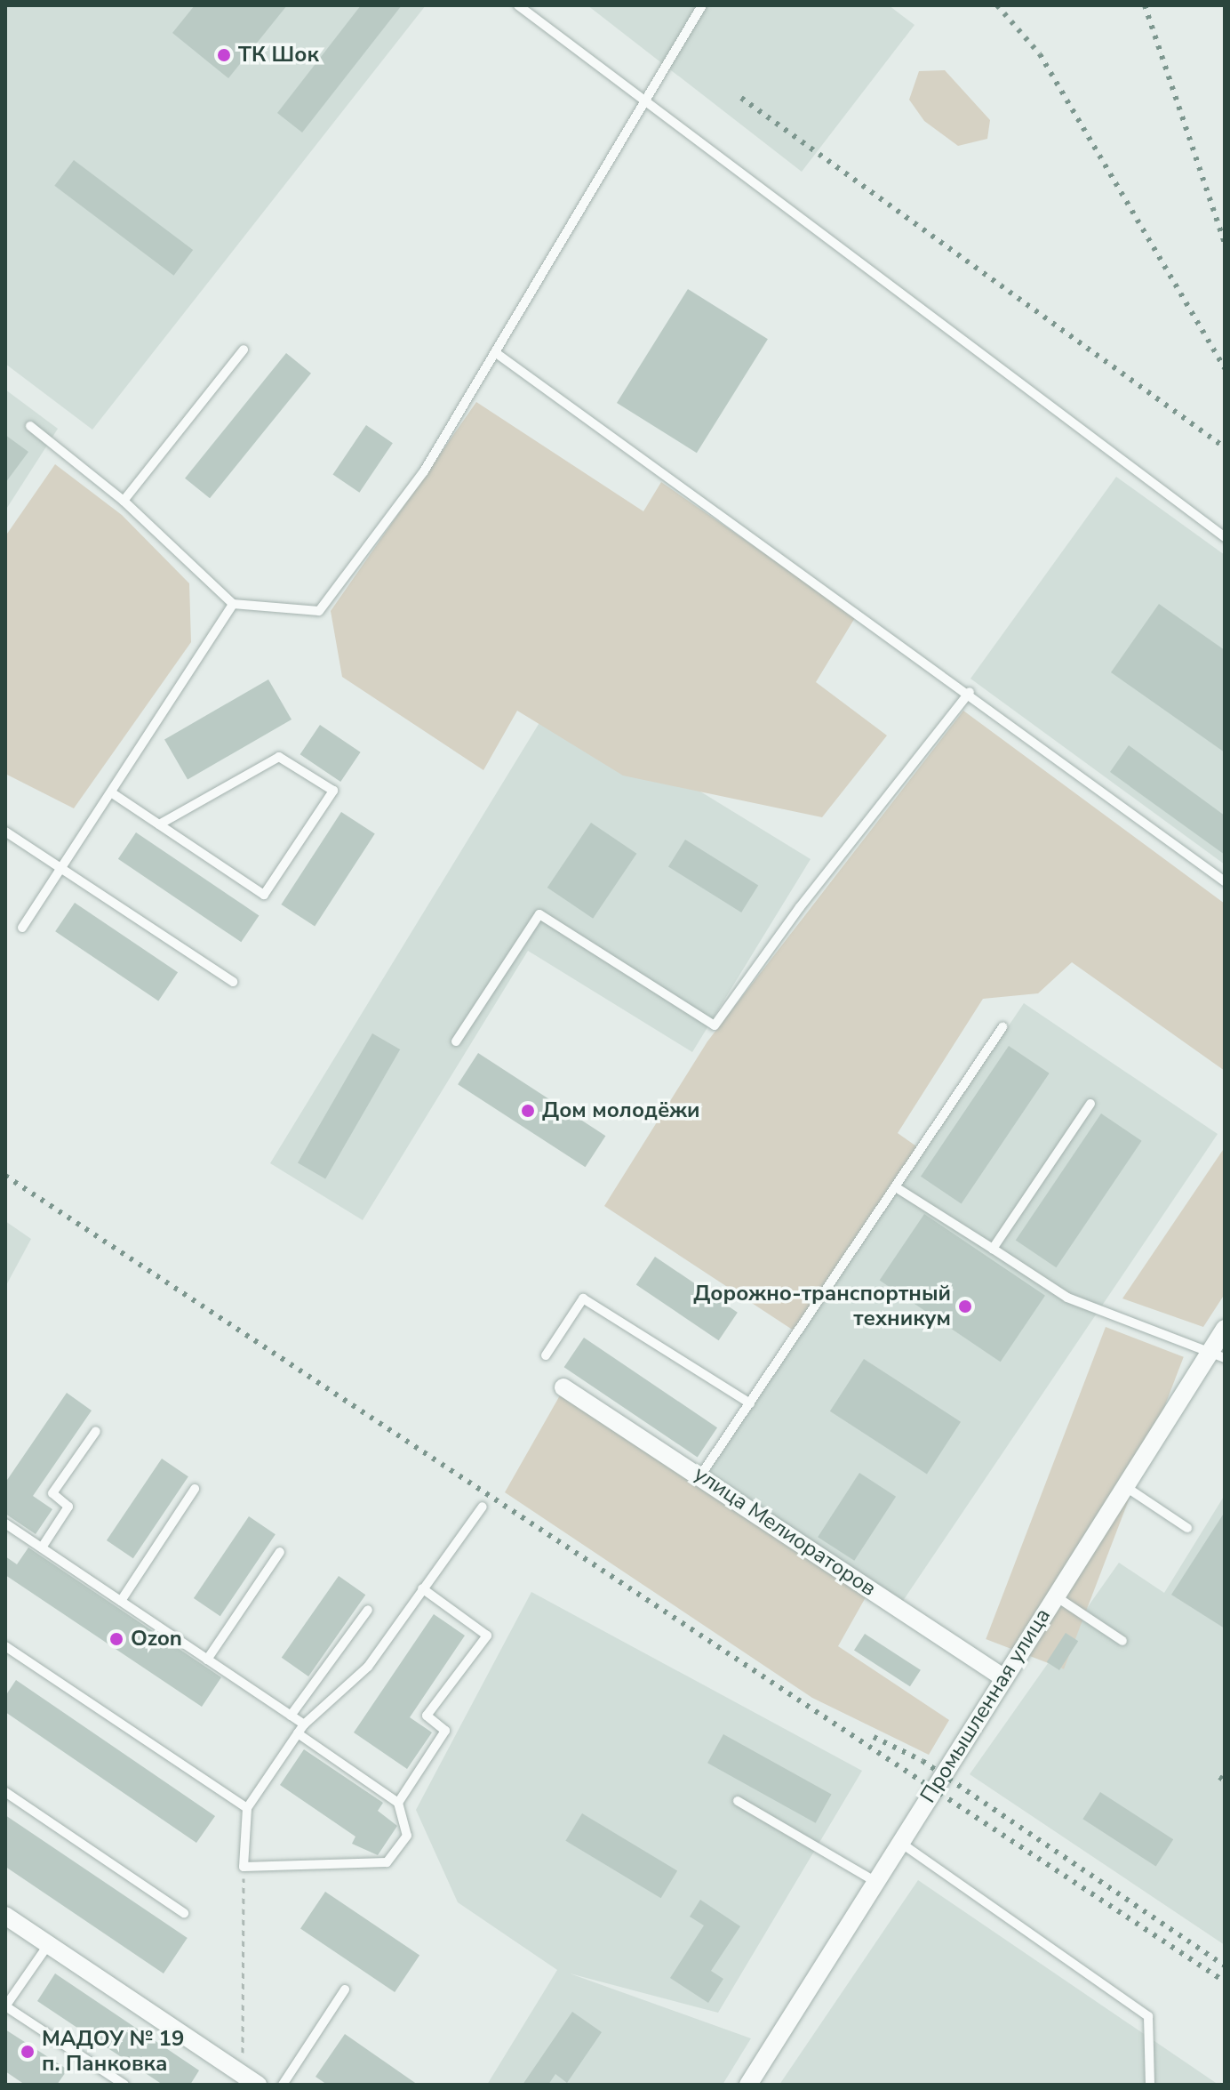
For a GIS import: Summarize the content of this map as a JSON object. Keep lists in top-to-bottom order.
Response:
{
  "streets": {
    "street": ["улица Мелиораторов", "Промышленная улица"]
  },
  "crossings": [
    ["улица Мелиораторов", "Промышленная улица"]
  ],
  "places": [
    "ТК Шок",
    "Дом молодёжи",
    "Дорожно-транспортный техникум",
    "Ozon",
    "МАДОУ № 19 п. Панковка"
  ]
}
